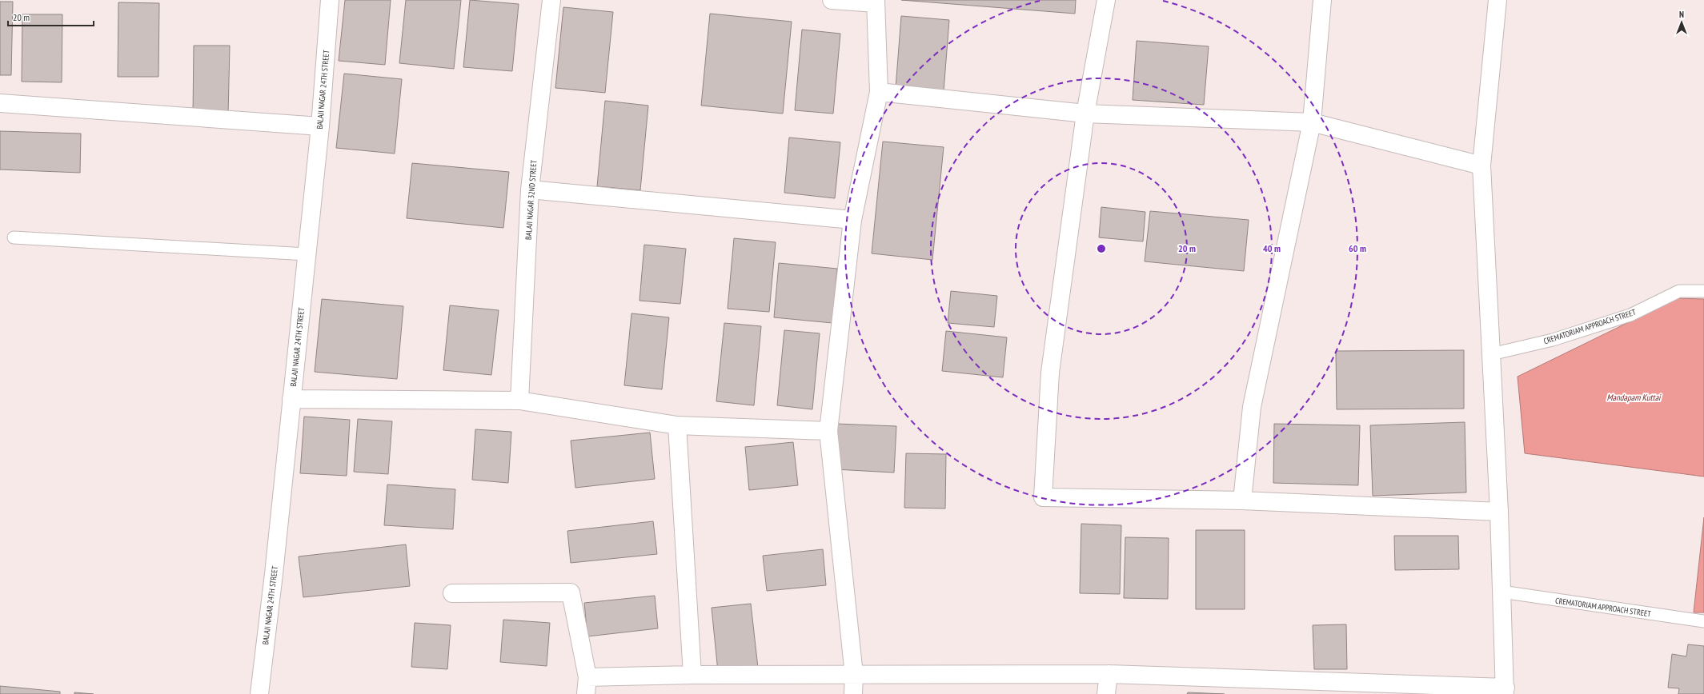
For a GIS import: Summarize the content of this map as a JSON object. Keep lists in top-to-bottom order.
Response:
{
  "streets": {
    "street": ["BALAJI NAGAR 24TH STREET", "BALAJI NAGAR 32ND STREET"],
    "lane": ["CREMATORIAM APPROACH STREET"]
  },
  "water": ["Mandapam Kuttai"],
  "scale_bar": "20 m",
  "north": "top",
  "rings": ["20 m", "40 m", "60 m"]
}
